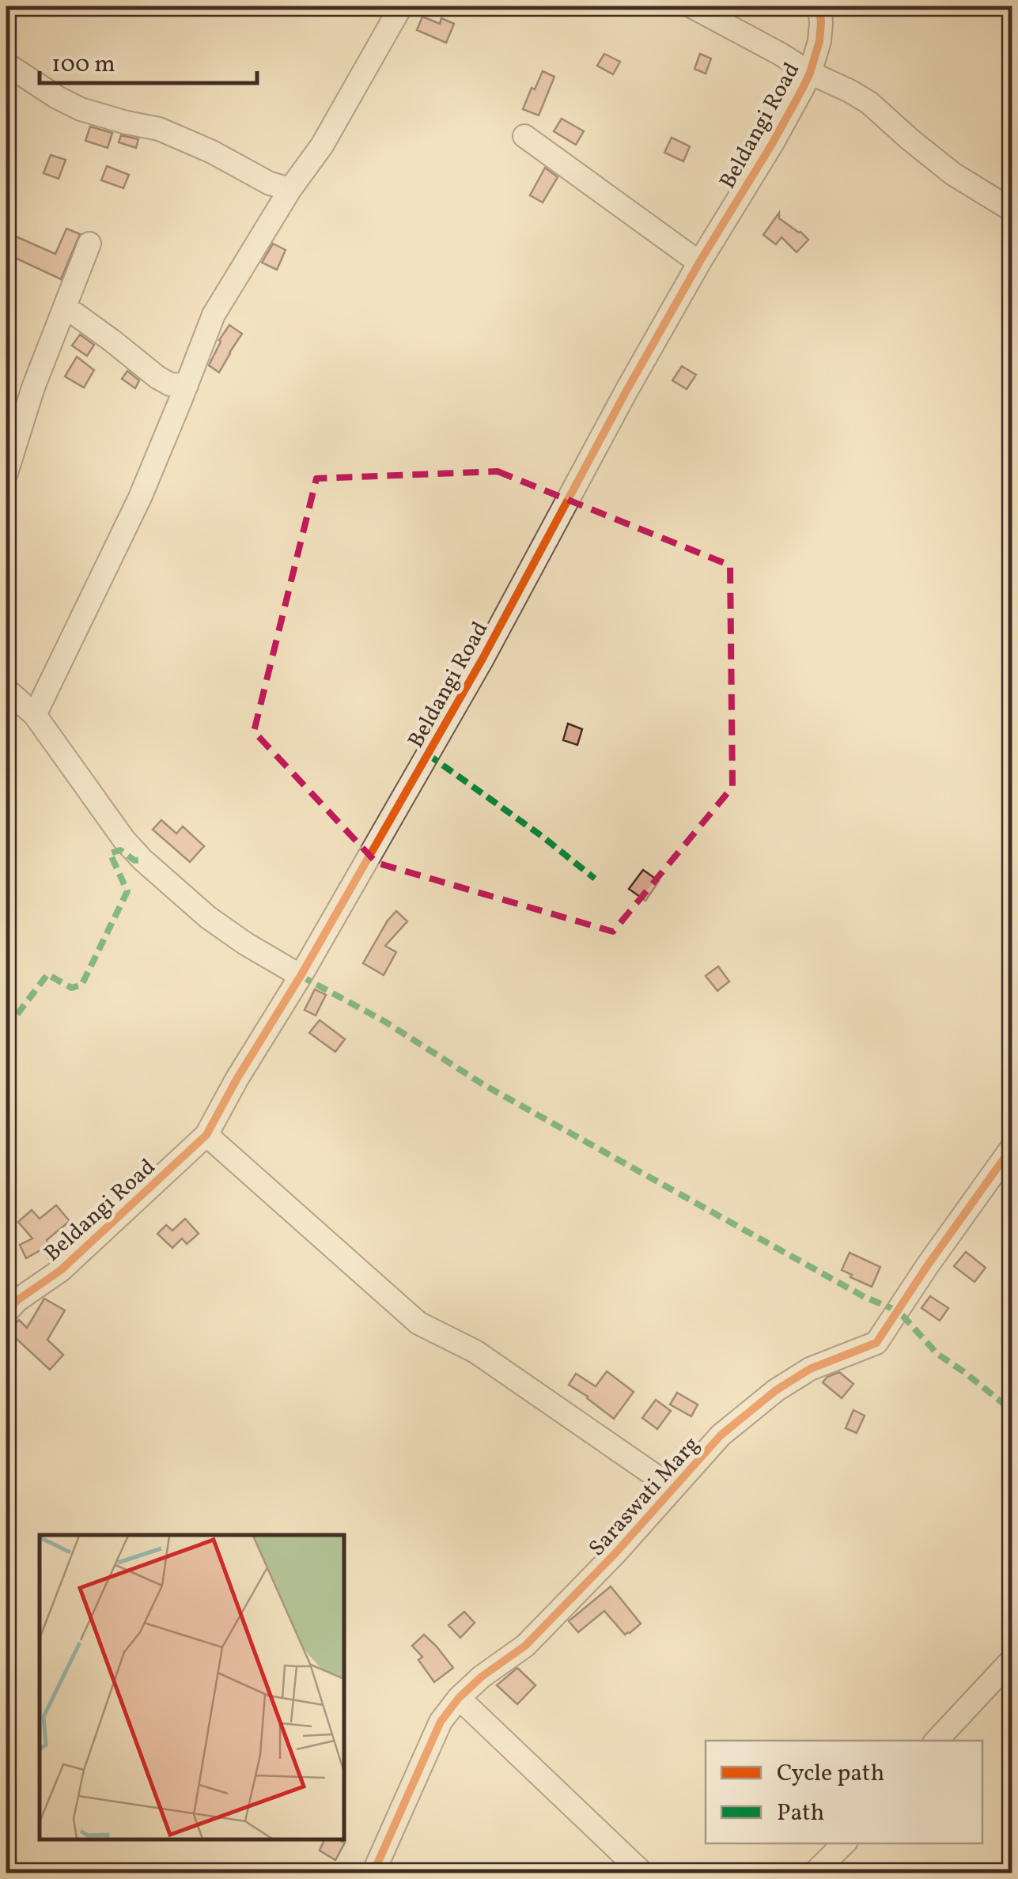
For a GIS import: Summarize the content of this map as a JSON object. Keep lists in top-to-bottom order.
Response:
{
  "streets": {
    "street": ["Beldangi Road", "Saraswati Marg"]
  },
  "legend": ["Cycle path", "Path"],
  "scale_bar": "100 m"
}
